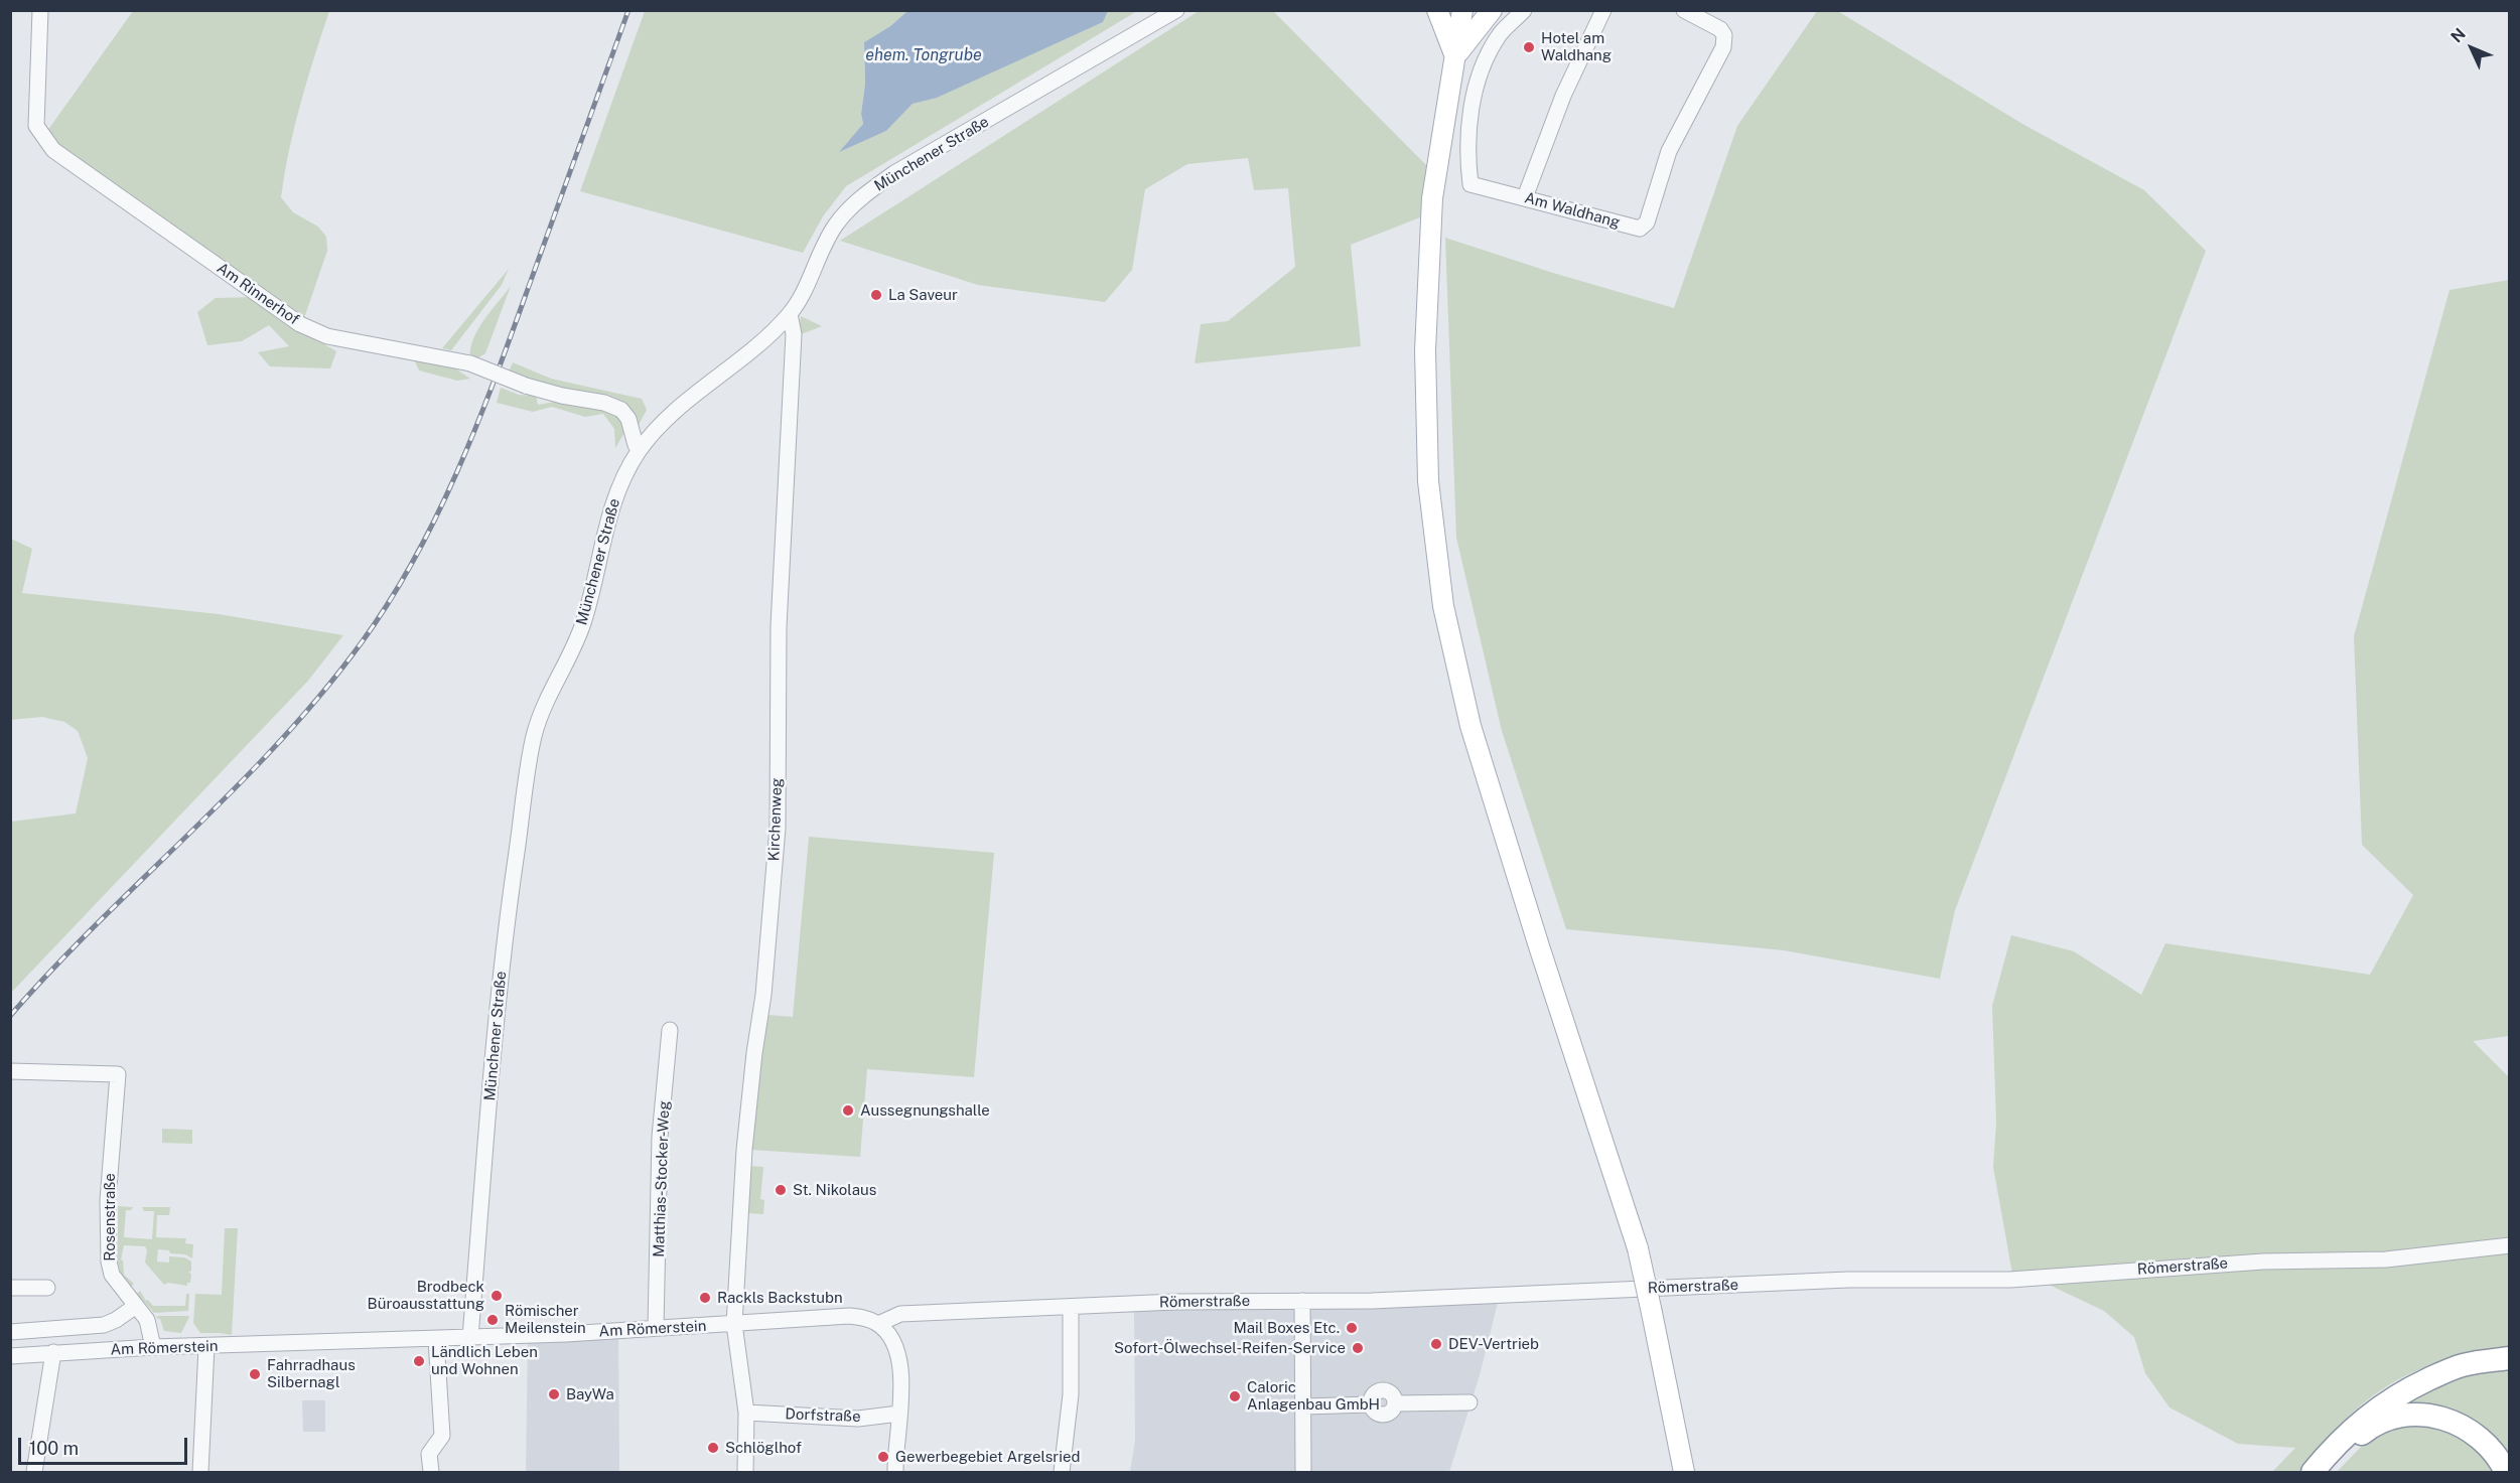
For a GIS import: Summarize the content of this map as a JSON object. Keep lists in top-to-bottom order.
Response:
{
  "streets": {
    "street": [
      "Münchener Straße",
      "Am Waldhang",
      "Am Rinnerhof",
      "Kirchenweg",
      "Matthias-Stocker-Weg",
      "Rosenstraße",
      "Römerstraße",
      "Am Römerstein",
      "Dorfstraße"
    ]
  },
  "crossings": [
    ["Münchener Straße", "Am Rinnerhof"],
    ["Münchener Straße", "Kirchenweg"],
    ["Münchener Straße", "Am Römerstein"],
    ["Kirchenweg", "Am Römerstein"],
    ["Matthias-Stocker-Weg", "Am Römerstein"],
    ["Rosenstraße", "Am Römerstein"],
    ["Römerstraße", "Am Römerstein"]
  ],
  "water": ["ehem. Tongrube"],
  "places": [
    "Hotel am Waldhang",
    "La Saveur",
    "Aussegnungshalle",
    "St. Nikolaus",
    "Brodbeck Büroausstattung",
    "Rackls Backstubn",
    "Römischer Meilenstein",
    "Mail Boxes Etc.",
    "DEV-Vertrieb",
    "Sofort-Ölwechsel-Reifen-Service",
    "Ländlich Leben und Wohnen",
    "Fahrradhaus Silbernagl",
    "BayWa",
    "Caloric Anlagenbau GmbH",
    "Schlöglhof",
    "Gewerbegebiet Argelsried"
  ],
  "scale_bar": "100 m",
  "north": "top left"
}
